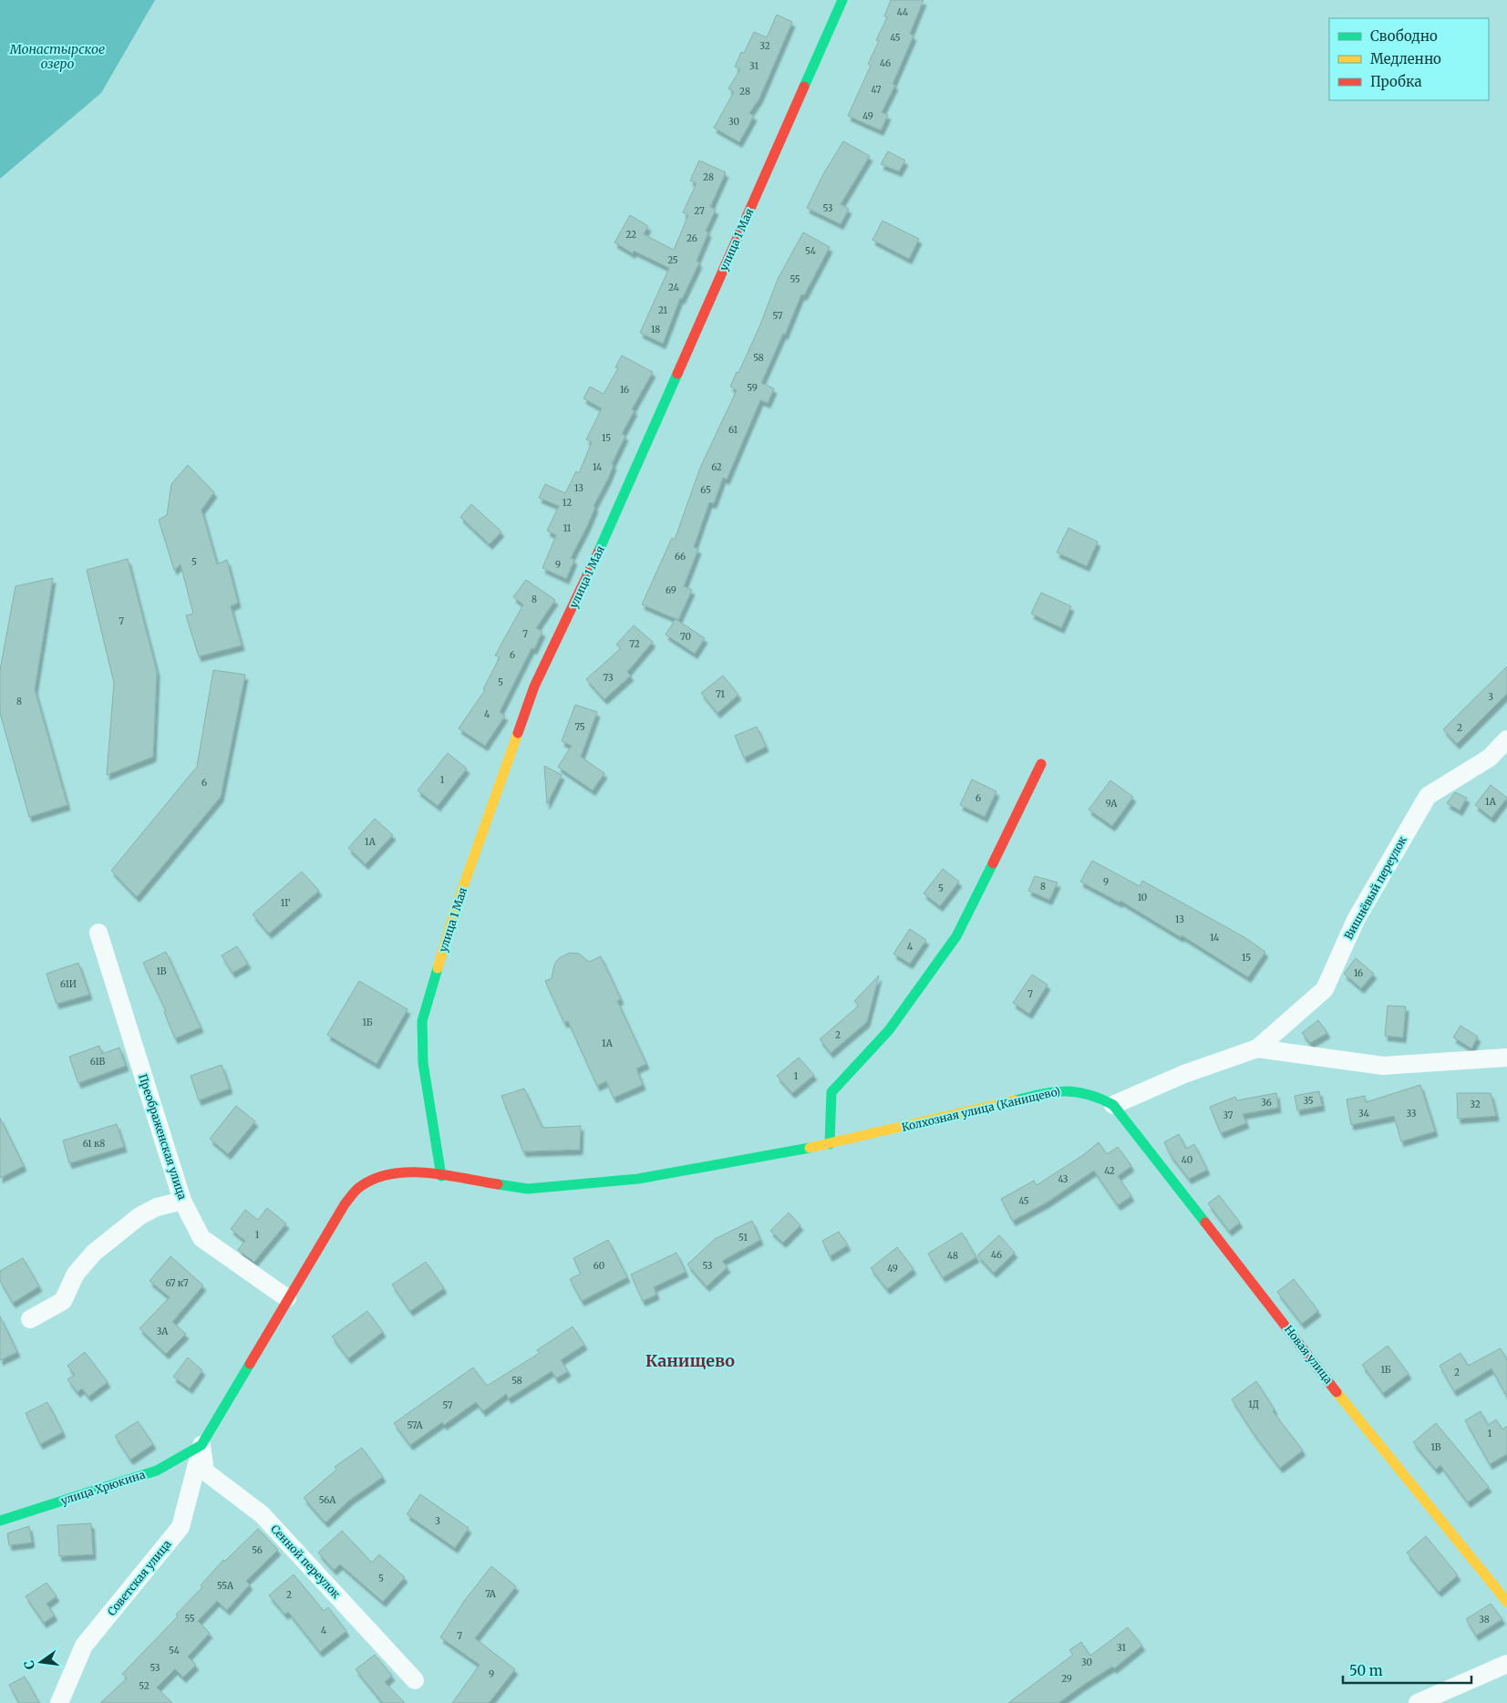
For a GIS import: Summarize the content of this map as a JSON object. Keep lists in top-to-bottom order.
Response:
{
  "streets": {
    "street": [
      "улица 1 Мая",
      "Вишнёвый переулок",
      "Колхозная улица (Канищево)",
      "Преображенская улица",
      "Новая улица",
      "улица Хрюкина",
      "Сенной переулок",
      "Советская улица"
    ]
  },
  "crossings": [
    ["улица 1 Мая", "Колхозная улица (Канищево)"],
    ["Колхозная улица (Канищево)", "Новая улица"],
    ["улица Хрюкина", "Сенной переулок"],
    ["улица Хрюкина", "Советская улица"],
    ["Сенной переулок", "Советская улица"]
  ],
  "districts": ["Канищево"],
  "water": ["Монастырское озеро"],
  "house_numbers": [
    "44",
    "45",
    "32",
    "46",
    "31",
    "47",
    "28",
    "49",
    "30",
    "28",
    "53",
    "27",
    "22",
    "26",
    "54",
    "25",
    "55",
    "24",
    "21",
    "57",
    "18",
    "58",
    "59",
    "16",
    "61",
    "15",
    "14",
    "62",
    "13",
    "65",
    "12",
    "11",
    "66",
    "5",
    "9",
    "69",
    "8",
    "7",
    "7",
    "70",
    "72",
    "6",
    "73",
    "5",
    "71",
    "3",
    "8",
    "4",
    "75",
    "2",
    "1",
    "6",
    "6",
    "1А",
    "9А",
    "1А",
    "9",
    "8",
    "5",
    "10",
    "1Г",
    "13",
    "14",
    "4",
    "15",
    "1В",
    "16",
    "61И",
    "7",
    "1Б",
    "2",
    "1А",
    "61В",
    "1",
    "35",
    "36",
    "32",
    "34",
    "33",
    "37",
    "61 к8",
    "40",
    "42",
    "43",
    "45",
    "1",
    "51",
    "46",
    "48",
    "60",
    "53",
    "49",
    "67 к7",
    "3А",
    "1Б",
    "2",
    "58",
    "1Д",
    "57",
    "57А",
    "1",
    "1В",
    "56А",
    "3",
    "56",
    "5",
    "55А",
    "7А",
    "2",
    "55",
    "38",
    "4",
    "7",
    "31",
    "54",
    "30",
    "53",
    "9",
    "29",
    "52"
  ],
  "legend": ["Свободно", "Медленно", "Пробка"],
  "scale_bar": "50 m",
  "north": "left"
}
